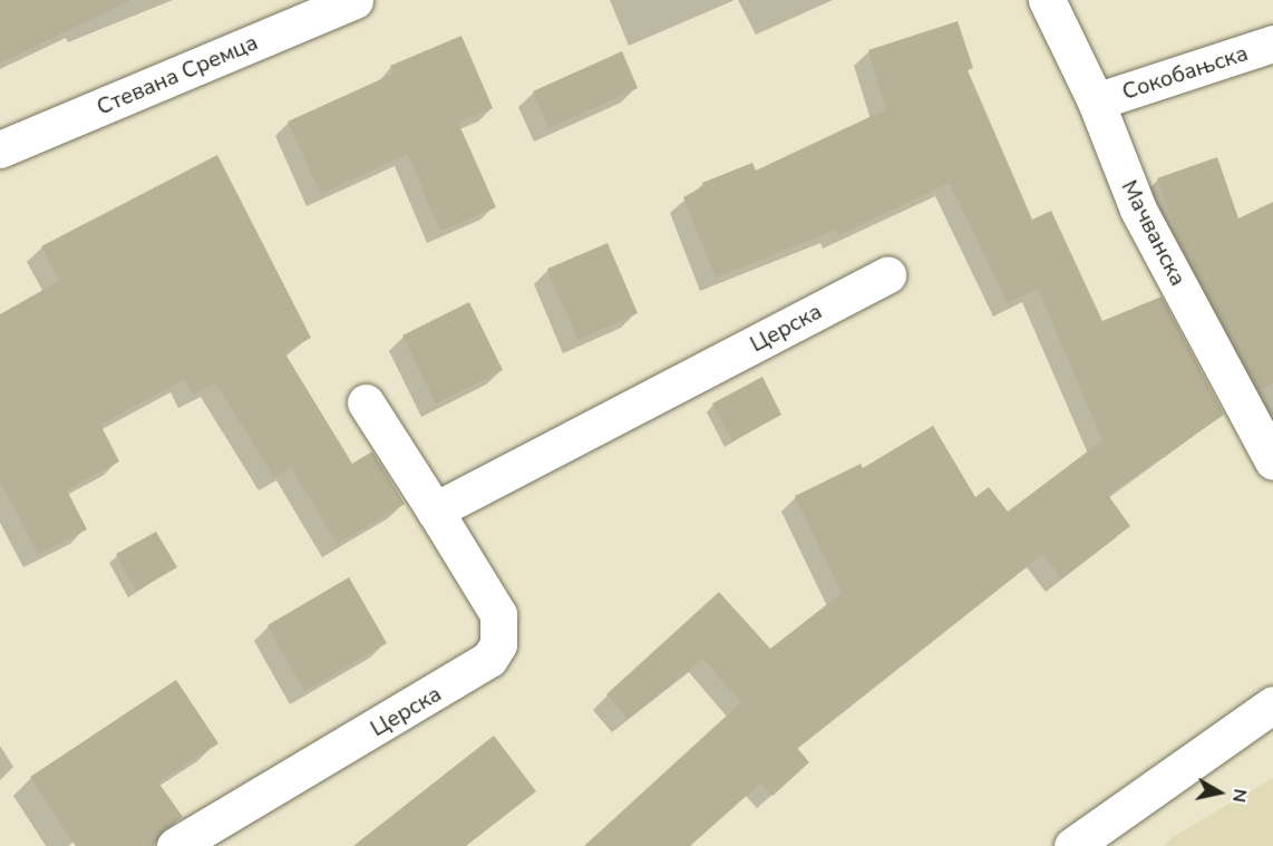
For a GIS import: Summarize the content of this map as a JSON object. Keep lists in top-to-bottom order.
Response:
{
  "streets": {
    "street": [
      "Сокобањска",
      "Стевана Сремца",
      "Мачванска",
      "Церска"
    ]
  },
  "crossings": [
    ["Сокобањска", "Мачванска"]
  ],
  "north": "right"
}
